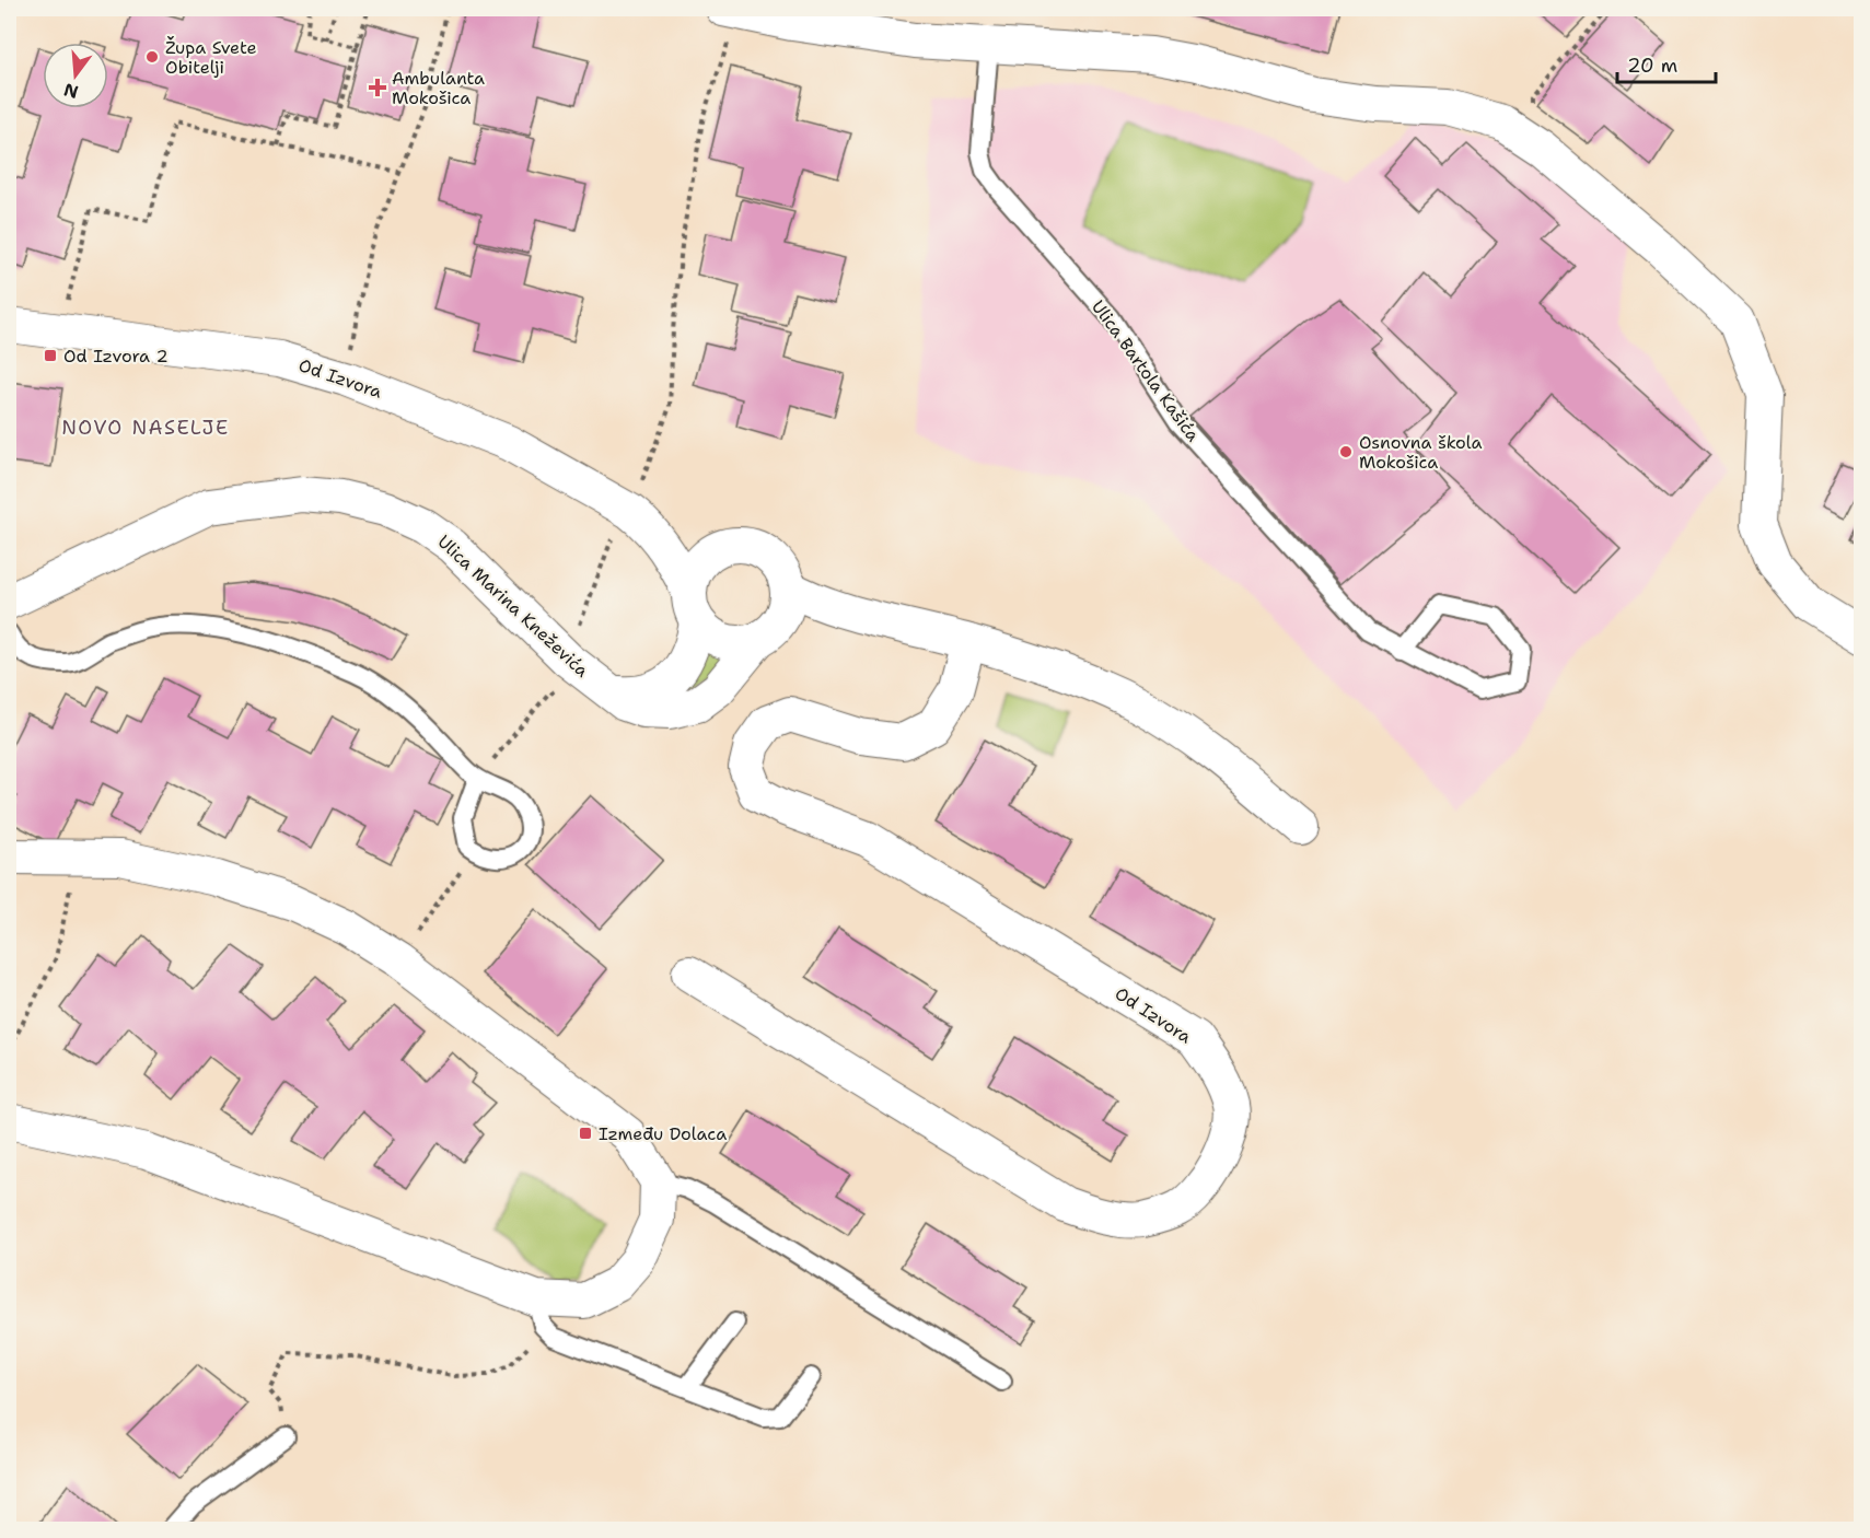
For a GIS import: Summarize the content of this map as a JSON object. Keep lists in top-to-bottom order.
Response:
{
  "streets": {
    "street": ["Od Izvora", "Ulica Marina Kneževića"],
    "lane": ["Ulica Bartola Kašića"]
  },
  "crossings": [
    ["Od Izvora", "Ulica Marina Kneževića"]
  ],
  "districts": ["NOVO NASELJE"],
  "places": {
    "other": ["Župa Svete Obitelji", "Osnovna škola Mokošica"],
    "health": ["Ambulanta Mokošica"],
    "transit": ["Od Izvora 2", "Između Dolaca"]
  },
  "scale_bar": "20 m",
  "north": "bottom"
}
